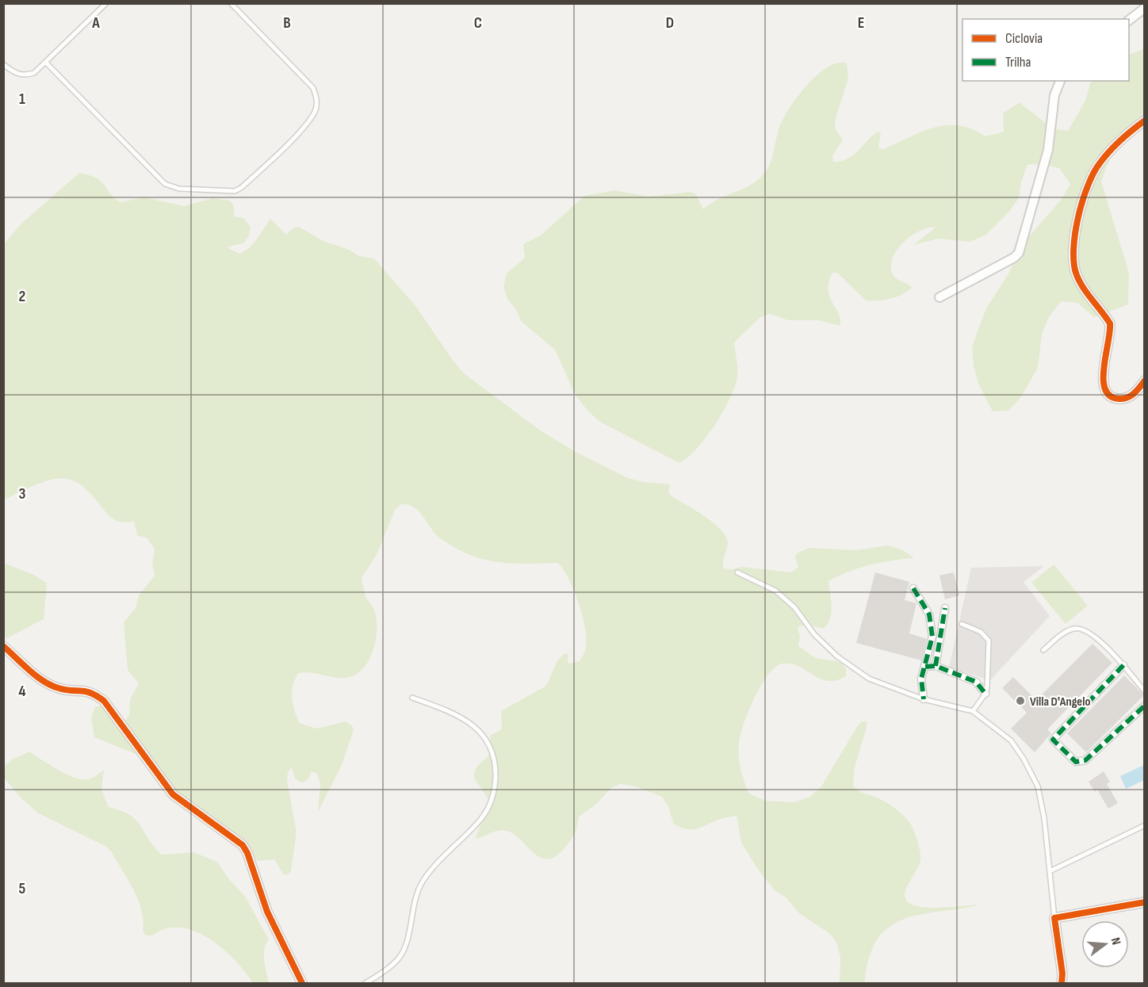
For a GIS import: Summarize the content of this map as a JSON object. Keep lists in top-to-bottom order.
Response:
{
  "places": ["Villa D'Angelo"],
  "legend": ["Ciclovia", "Trilha"],
  "north": "right",
  "grid": {
    "columns": [
      "A",
      "B",
      "C",
      "D",
      "E"
    ],
    "rows": [
      "1",
      "2",
      "3",
      "4",
      "5"
    ]
  }
}
